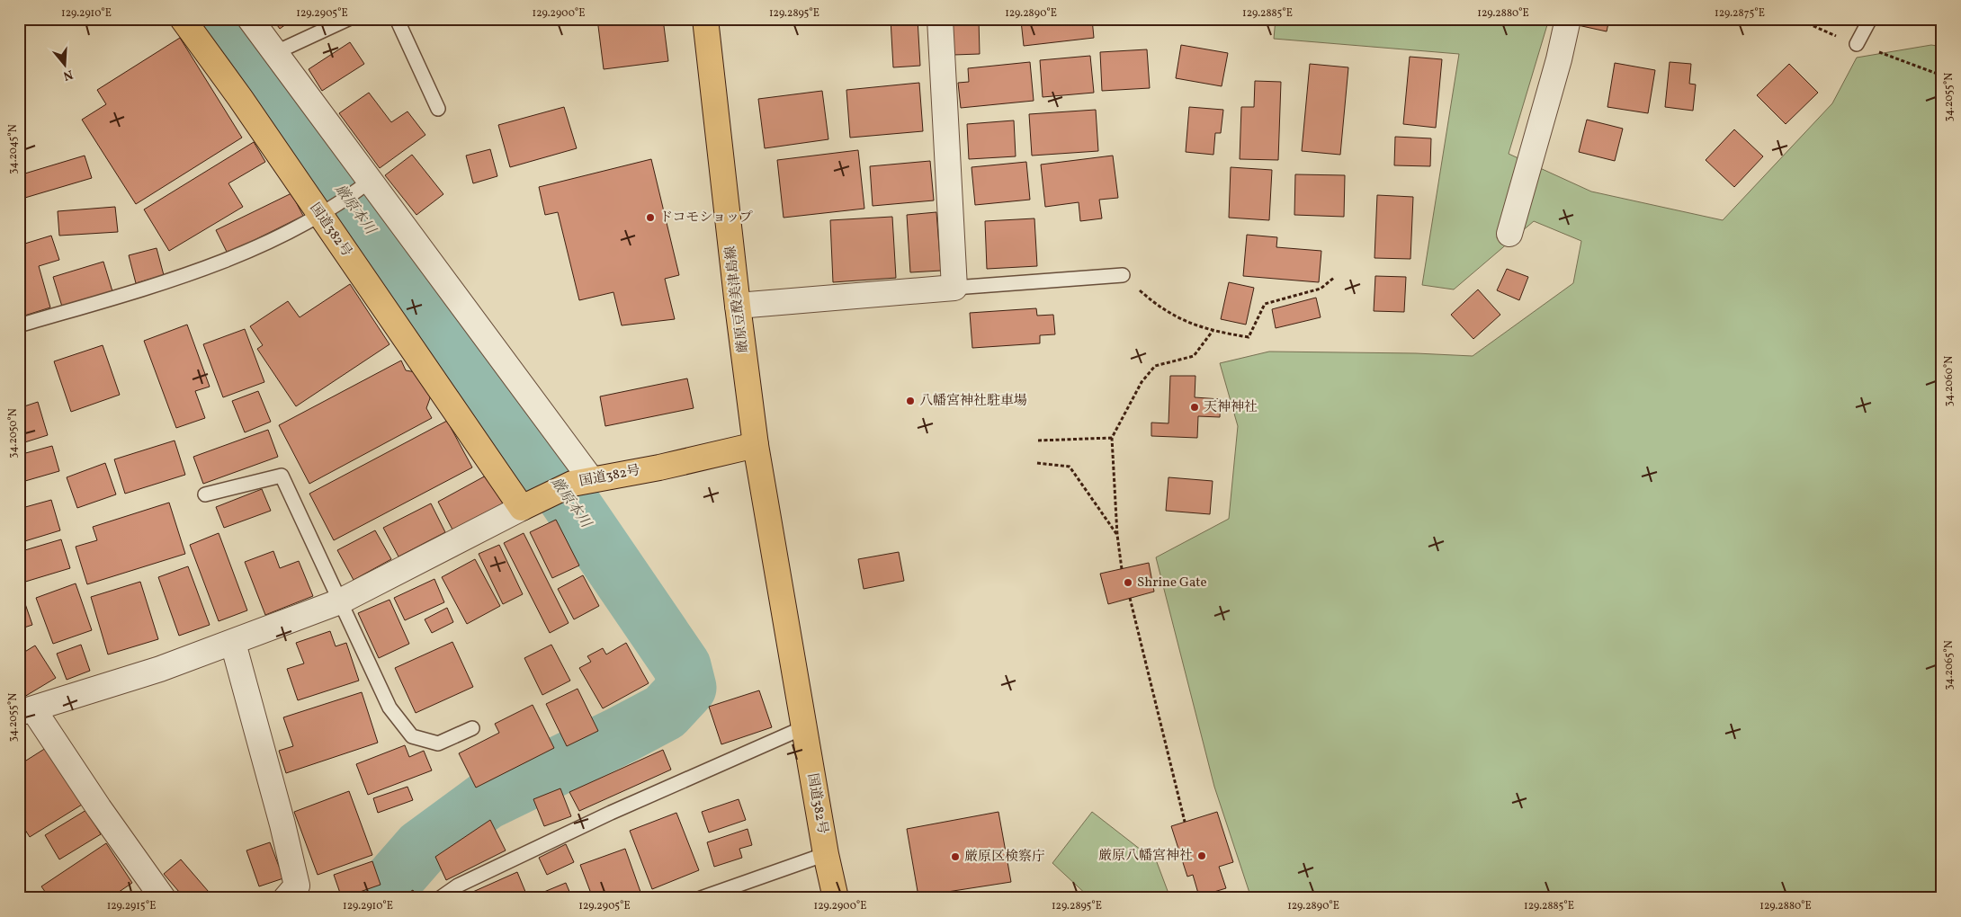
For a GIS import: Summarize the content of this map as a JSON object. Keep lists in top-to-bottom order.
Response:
{
  "streets": {
    "main road": ["国道382号", "厳原豆酘美津島線"]
  },
  "crossings": [
    ["国道382号", "厳原豆酘美津島線"]
  ],
  "water": ["厳原本川"],
  "places": [
    "ドコモショップ",
    "八幡宮神社駐車場",
    "天神神社",
    "Shrine Gate",
    "厳原八幡宮神社",
    "厳原区検察庁"
  ],
  "north": "bottom",
  "coordinates": [
    "129.2910°E",
    "129.2905°E",
    "129.2900°E",
    "129.2895°E",
    "129.2890°E",
    "129.2885°E",
    "129.2880°E",
    "129.2875°E",
    "34.2055°N",
    "34.2045°N",
    "34.2060°N",
    "34.2050°N",
    "34.2065°N",
    "129.2915°E"
  ]
}
